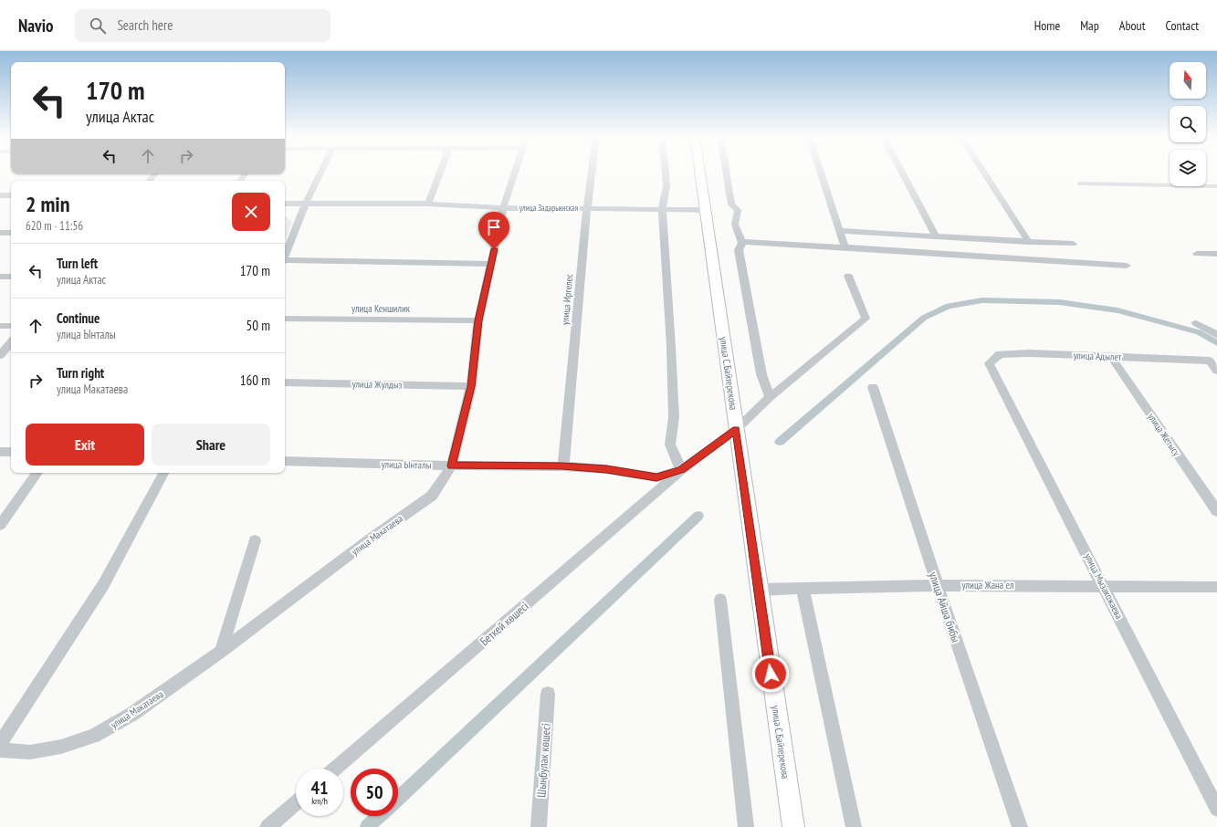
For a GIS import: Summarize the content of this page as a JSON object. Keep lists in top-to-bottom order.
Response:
{
  "streets": {
    "main road": ["улица С.Байтерекова"],
    "street": [
      "улица Задарьинская",
      "улица Иргелес",
      "улица Кеншилик",
      "улица Адылет",
      "улица Жулдыз",
      "улица Жетысу",
      "улица Ынталы",
      "улица Макатаева",
      "улица Жана ел",
      "улица Мызакожаева",
      "улица Айша бибы",
      "Беткей көшесі",
      "Шыңбулак көшесі"
    ]
  },
  "crossings": [
    ["улица Задарьинская", "улица Иргелес"],
    ["улица Задарьинская", "улица С.Байтерекова"],
    ["улица Задарьинская", "улица Макатаева"],
    ["улица Иргелес", "улица Ынталы"],
    ["улица Кеншилик", "улица Макатаева"],
    ["улица Адылет", "улица Жетысу"],
    ["улица Адылет", "улица Мызакожаева"],
    ["улица С.Байтерекова", "улица Жана ел"],
    ["улица С.Байтерекова", "Беткей көшесі"],
    ["улица Жулдыз", "улица Макатаева"],
    ["улица Ынталы", "улица Макатаева"],
    ["улица Ынталы", "Беткей көшесі"],
    ["улица Жана ел", "улица Мызакожаева"],
    ["улица Жана ел", "улица Айша бибы"]
  ],
  "north": "top",
  "page": {
    "header": "Navio",
    "search": "Search here",
    "nav": [
      "Home",
      "Map",
      "About",
      "Contact"
    ],
    "turn": ["170 m", "улица Актас"],
    "heading": ["2 min", "620 m · 11:56"],
    "list": [
      {
        "name": "Turn left",
        "note": "улица Актас",
        "value": "170 m"
      },
      {
        "name": "Continue",
        "note": "улица Ынталы",
        "value": "50 m"
      },
      {
        "name": "Turn right",
        "note": "улица Макатаева",
        "value": "160 m"
      }
    ],
    "buttons": ["Exit", "Share"],
    "speed": "41 km/h",
    "limit": "50"
  }
}
